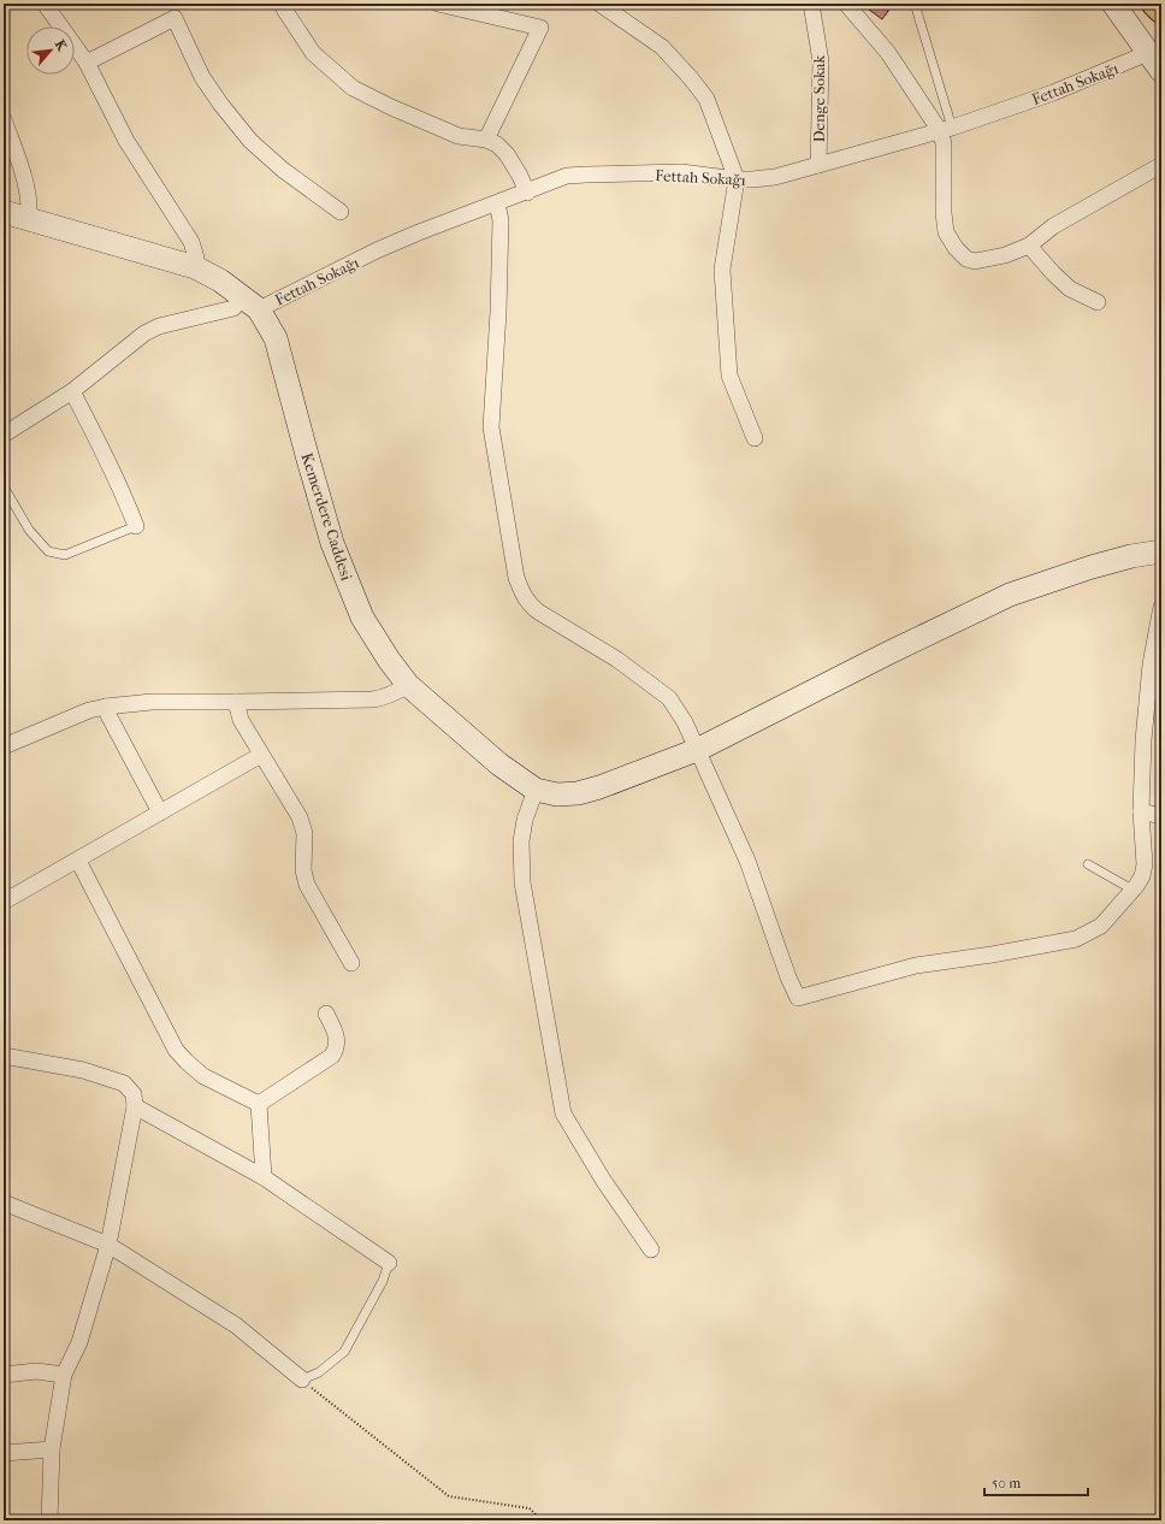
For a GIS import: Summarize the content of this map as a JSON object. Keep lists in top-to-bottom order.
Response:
{
  "streets": {
    "street": ["Fettah Sokağı", "Denge Sokak", "Kemerdere Caddesi"]
  },
  "crossings": [
    ["Fettah Sokağı", "Denge Sokak"],
    ["Fettah Sokağı", "Kemerdere Caddesi"]
  ],
  "scale_bar": "50 m",
  "north": "top right"
}
